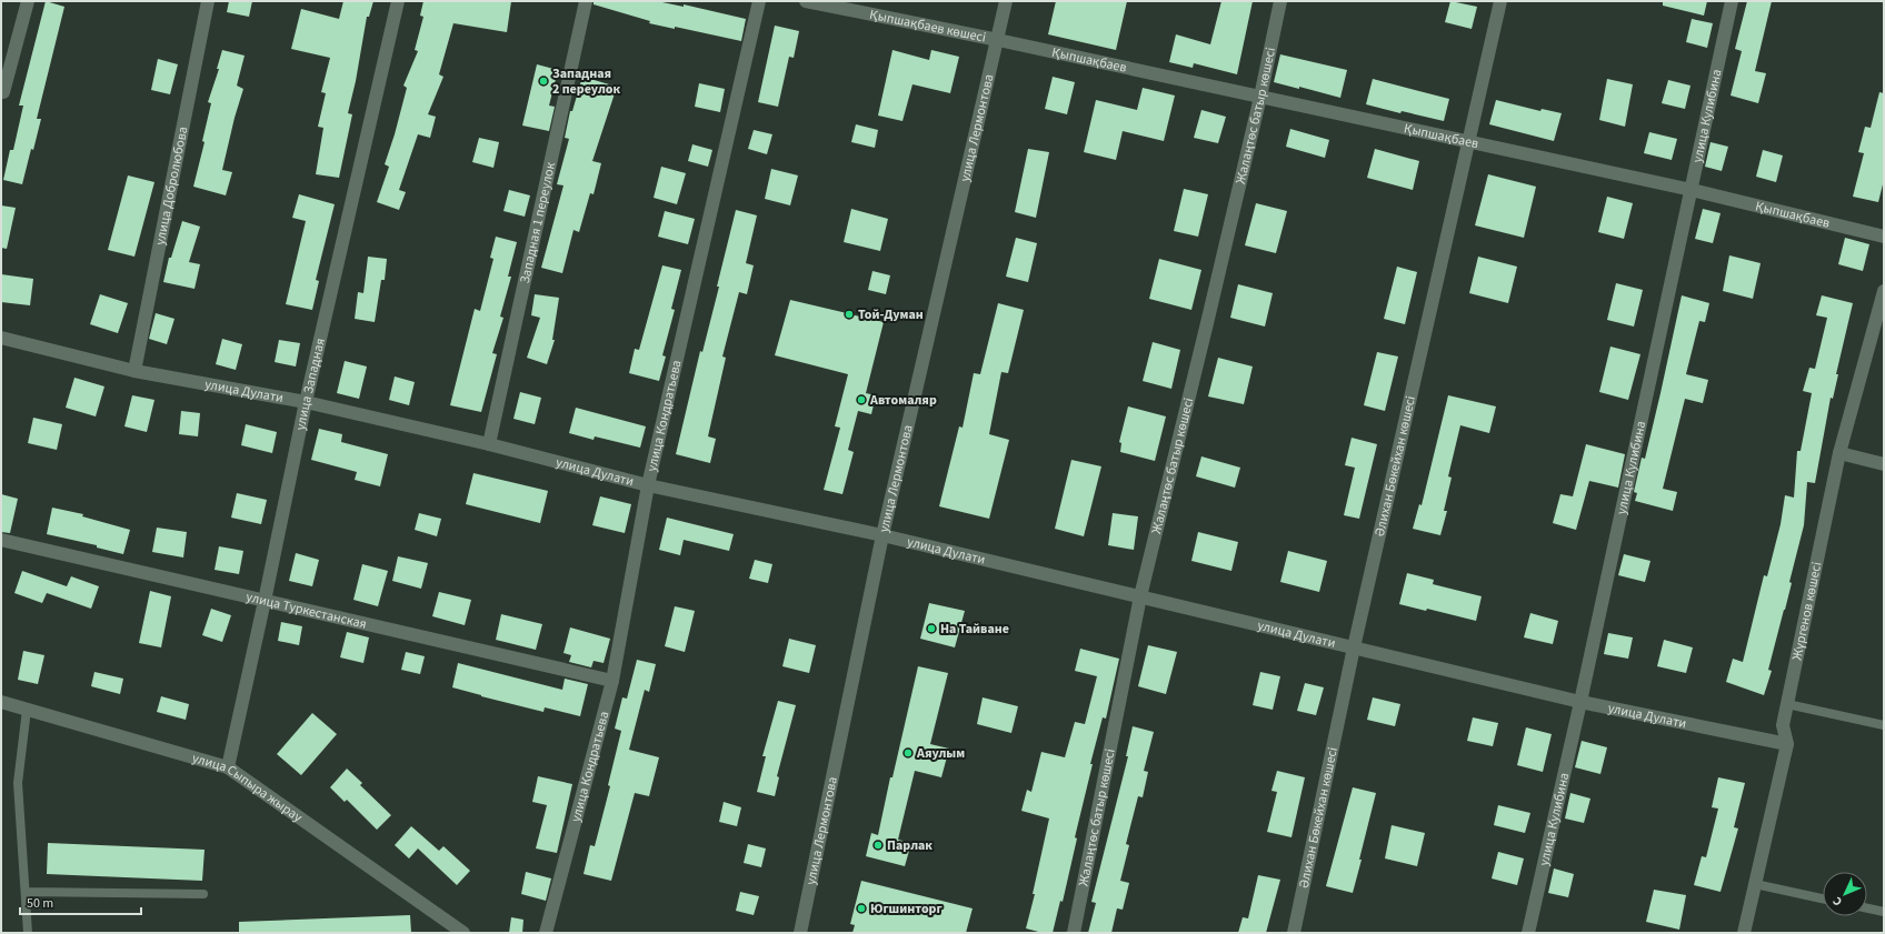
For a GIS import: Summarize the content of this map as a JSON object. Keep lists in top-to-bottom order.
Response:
{
  "streets": {
    "street": [
      "Қыпшақбаев көшесі",
      "Қыпшақбаев",
      "Жалаңтөс батыр көшесі",
      "улица Кулибина",
      "улица Лермонтова",
      "улица Добролюбова",
      "Западная 1 переулок",
      "улица Западная",
      "улица Дулати",
      "улица Кондратьева",
      "Әлихан Бөкейхан көшесі",
      "улица Туркестанская",
      "Жүргенов көшесі",
      "улица Сыпыра жырау"
    ]
  },
  "crossings": [
    ["Қыпшақбаев көшесі", "Қыпшақбаев"],
    ["Қыпшақбаев көшесі", "улица Лермонтова"],
    ["Қыпшақбаев", "Жалаңтөс батыр көшесі"],
    ["Қыпшақбаев", "улица Кулибина"],
    ["Қыпшақбаев", "улица Лермонтова"],
    ["Қыпшақбаев", "Әлихан Бөкейхан көшесі"],
    ["Жалаңтөс батыр көшесі", "улица Дулати"],
    ["улица Кулибина", "улица Дулати"],
    ["улица Лермонтова", "улица Дулати"],
    ["улица Добролюбова", "улица Дулати"],
    ["Западная 1 переулок", "улица Дулати"],
    ["улица Западная", "улица Дулати"],
    ["улица Западная", "улица Туркестанская"],
    ["улица Западная", "улица Сыпыра жырау"],
    ["улица Дулати", "улица Кондратьева"],
    ["улица Дулати", "Әлихан Бөкейхан көшесі"],
    ["улица Дулати", "Жүргенов көшесі"],
    ["улица Кондратьева", "улица Туркестанская"]
  ],
  "places": [
    "Западная 2 переулок",
    "Той-Думан",
    "Автомаляр",
    "На Тайване",
    "Аяулым",
    "Парлак",
    "Югшинторг"
  ],
  "scale_bar": "50 m",
  "north": "bottom left"
}
